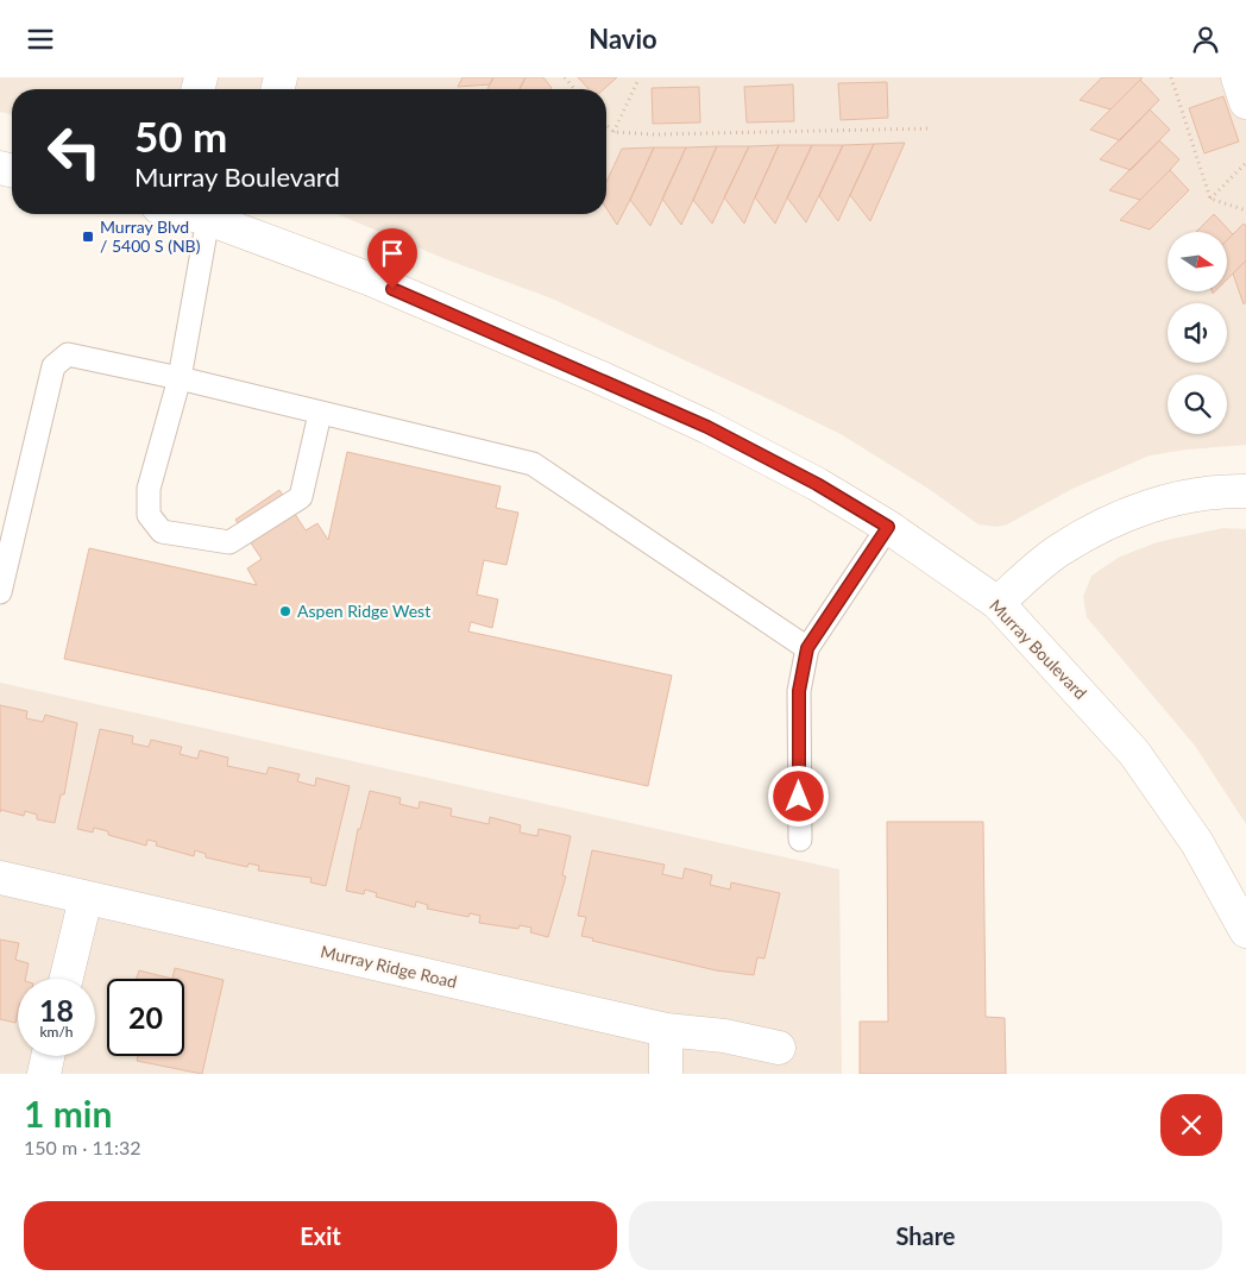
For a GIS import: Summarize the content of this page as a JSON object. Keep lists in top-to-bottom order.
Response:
{
  "streets": {
    "main road": ["Murray Boulevard", "Murray Ridge Road"]
  },
  "places": {
    "transit": ["Murray Blvd / 5400 S (NB)"],
    "other": ["Aspen Ridge West"]
  },
  "north": "right",
  "page": {
    "header": "Navio",
    "turn": ["50 m", "Murray Boulevard"],
    "speed": "18 km/h",
    "limit": "20",
    "heading": ["1 min", "150 m · 11:32"],
    "buttons": ["Exit", "Share"]
  }
}
